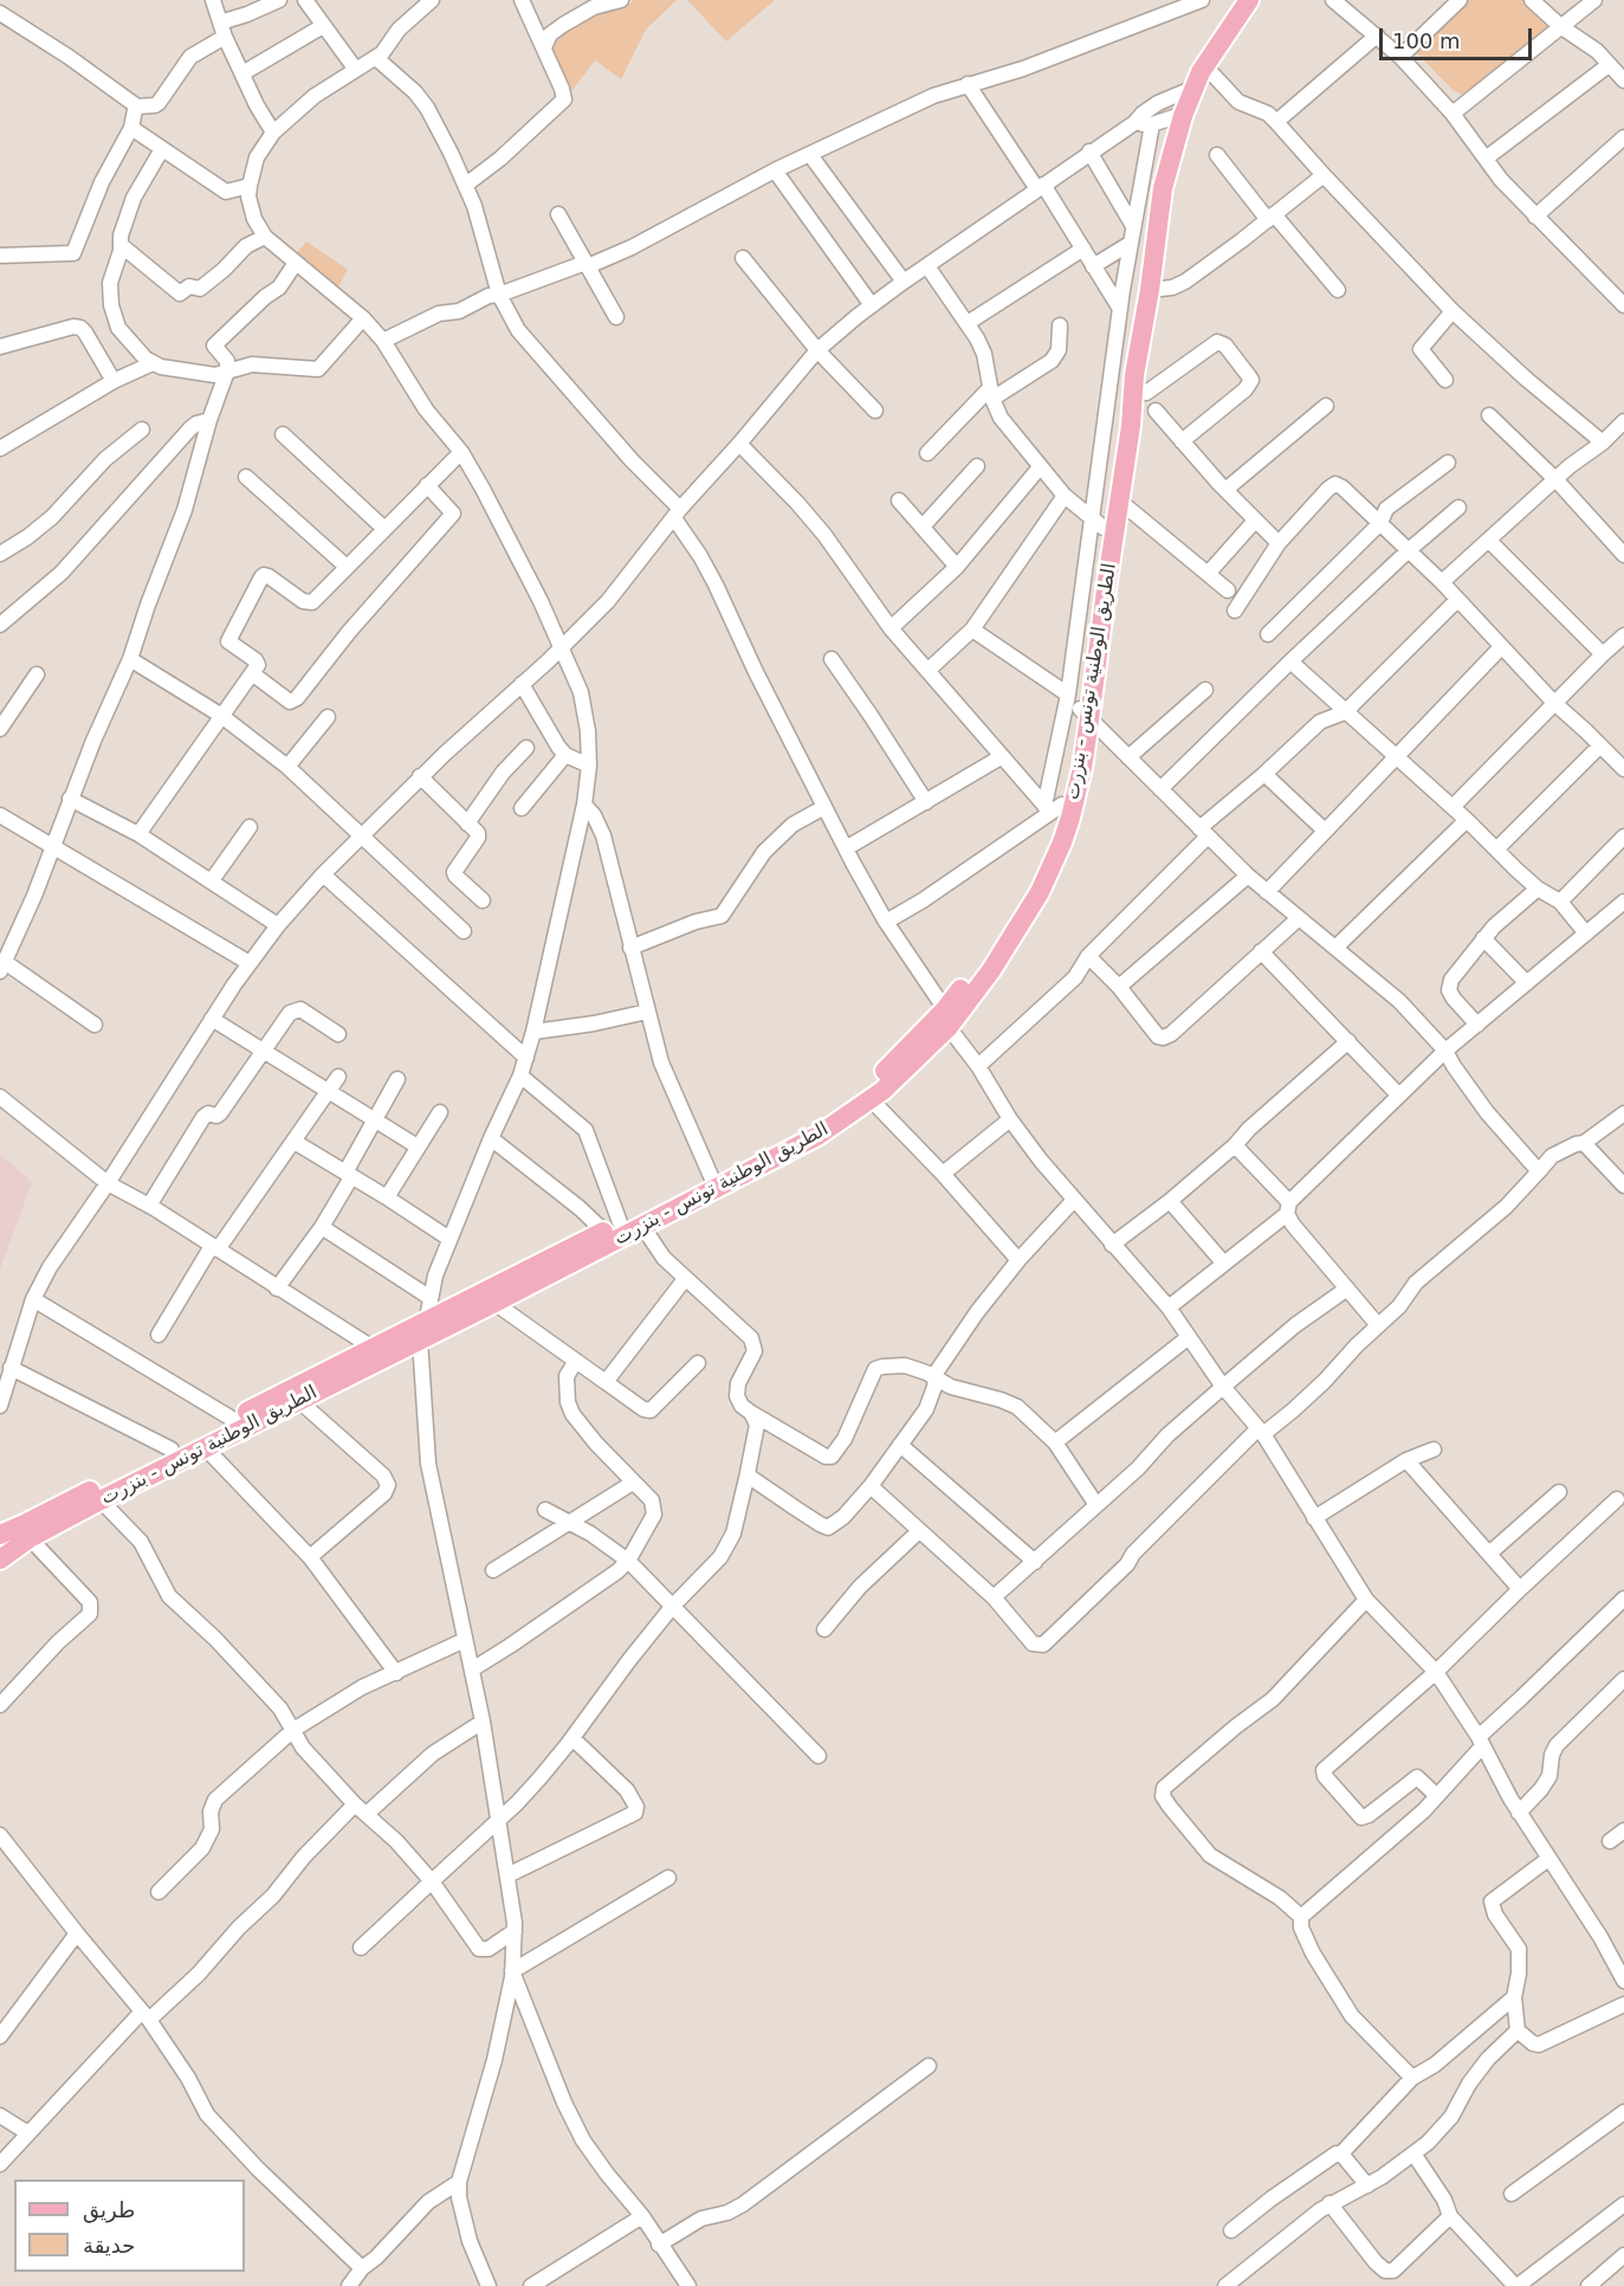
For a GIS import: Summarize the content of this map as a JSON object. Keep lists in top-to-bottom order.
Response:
{
  "streets": {
    "main road": ["الطريق الوطنية تونس - بنزرت"]
  },
  "legend": ["طريق", "حديقة"],
  "scale_bar": "100 m"
}
